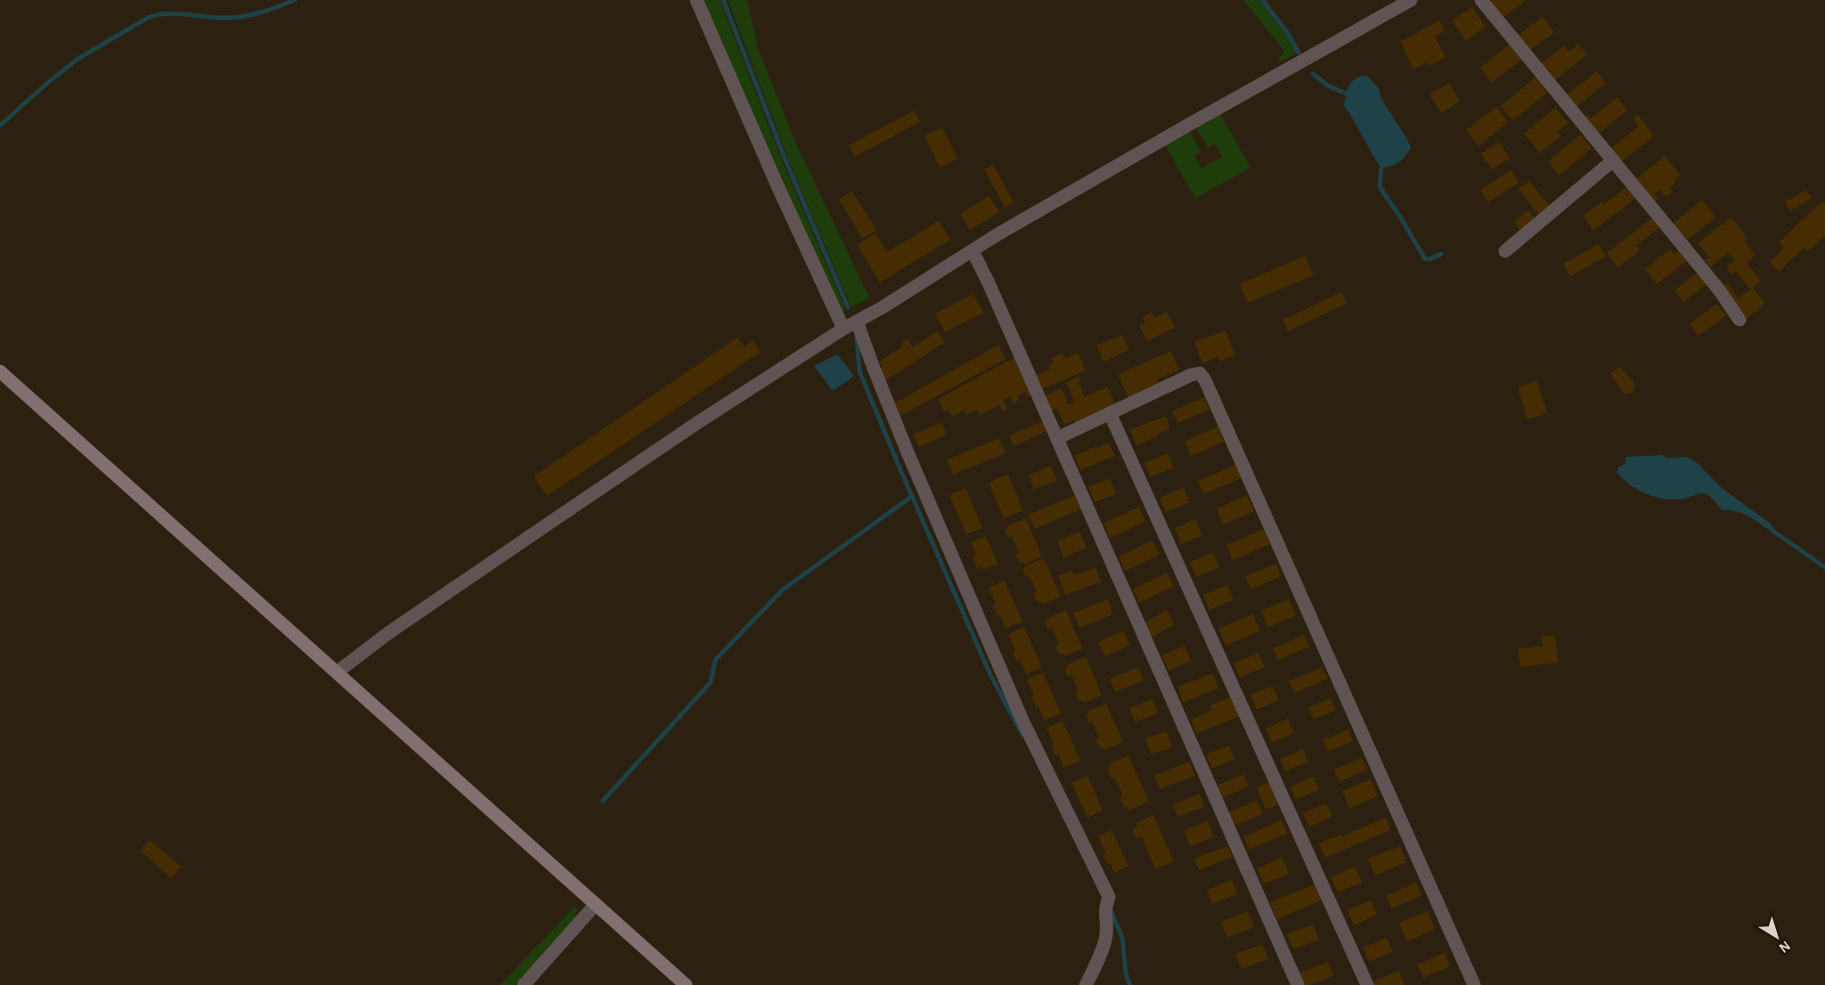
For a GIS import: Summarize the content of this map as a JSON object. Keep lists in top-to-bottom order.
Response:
{
  "north": "bottom right"
}
